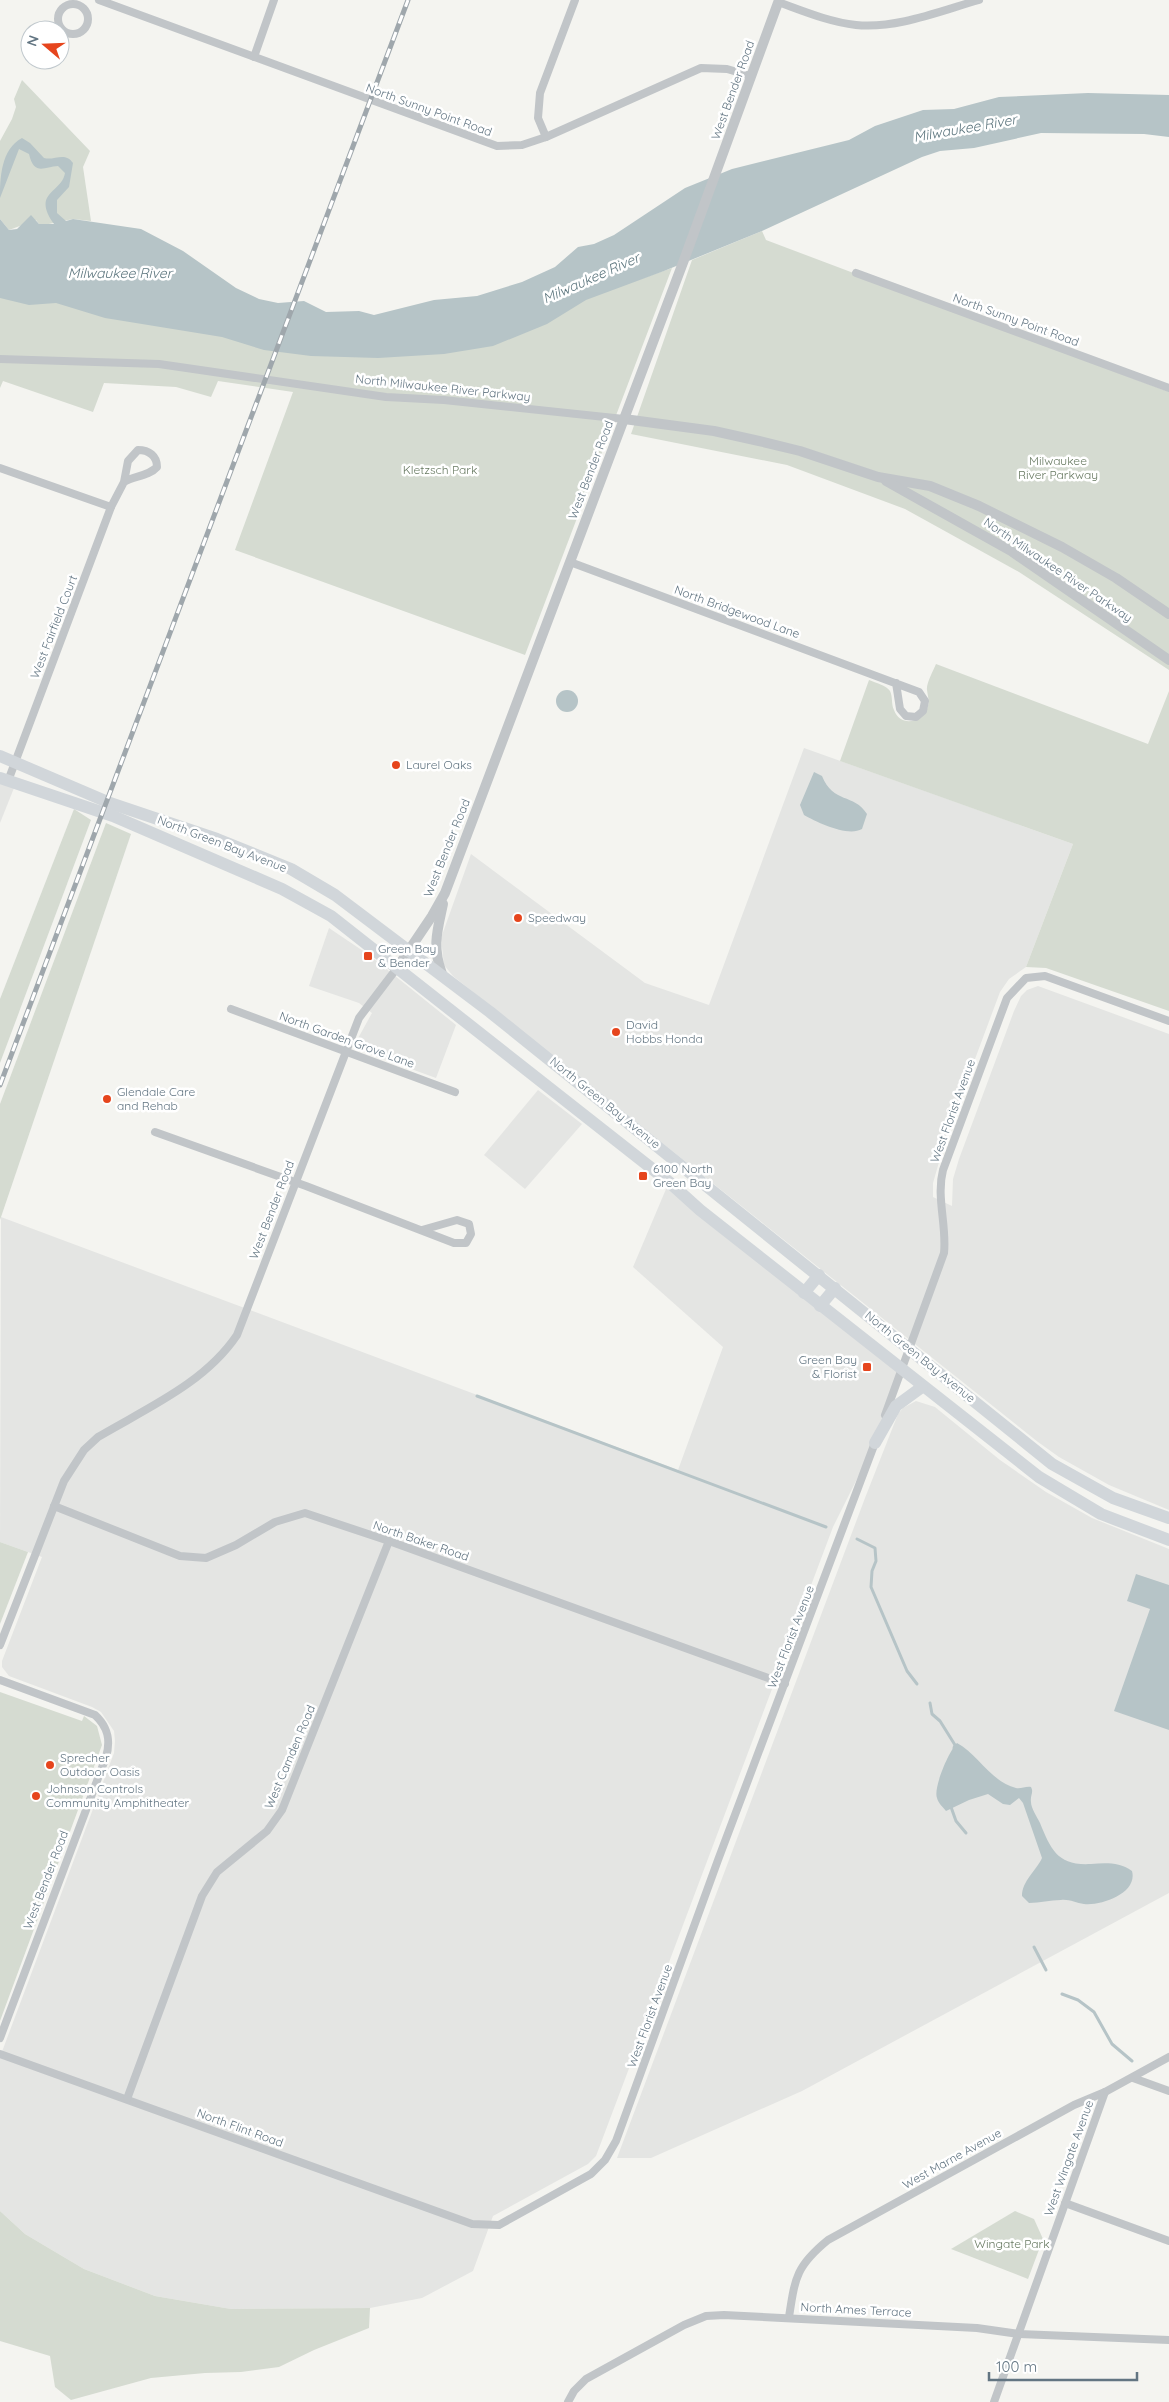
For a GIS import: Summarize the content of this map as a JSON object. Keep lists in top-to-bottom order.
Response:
{
  "streets": {
    "main road": ["North Green Bay Avenue"],
    "street": [
      "West Bender Road",
      "North Sunny Point Road",
      "North Milwaukee River Parkway",
      "North Bridgewood Lane",
      "West Fairfield Court",
      "North Garden Grove Lane",
      "West Florist Avenue",
      "North Baker Road",
      "West Camden Road",
      "North Flint Road",
      "West Wingate Avenue",
      "West Marne Avenue",
      "North Ames Terrace"
    ]
  },
  "crossings": [
    ["West Bender Road", "North Sunny Point Road"],
    ["West Bender Road", "North Milwaukee River Parkway"],
    ["West Bender Road", "North Bridgewood Lane"],
    ["West Bender Road", "North Green Bay Avenue"],
    ["West Bender Road", "North Garden Grove Lane"],
    ["West Bender Road", "North Baker Road"],
    ["West Fairfield Court", "North Green Bay Avenue"],
    ["North Green Bay Avenue", "West Florist Avenue"],
    ["West Florist Avenue", "North Baker Road"],
    ["West Florist Avenue", "North Flint Road"],
    ["North Baker Road", "West Camden Road"],
    ["West Camden Road", "North Flint Road"],
    ["West Wingate Avenue", "West Marne Avenue"],
    ["West Wingate Avenue", "North Ames Terrace"],
    ["West Marne Avenue", "North Ames Terrace"]
  ],
  "water": ["Milwaukee River"],
  "parks": ["Milwaukee River Parkway", "Kletzsch Park", "Wingate Park"],
  "places": {
    "other": [
      "Laurel Oaks",
      "Speedway",
      "David Hobbs Honda",
      "Glendale Care and Rehab",
      "Sprecher Outdoor Oasis",
      "Johnson Controls Community Amphitheater"
    ],
    "transit": ["Green Bay & Bender", "6100 North Green Bay", "Green Bay & Florist"]
  },
  "scale_bar": "100 m",
  "north": "left"
}
